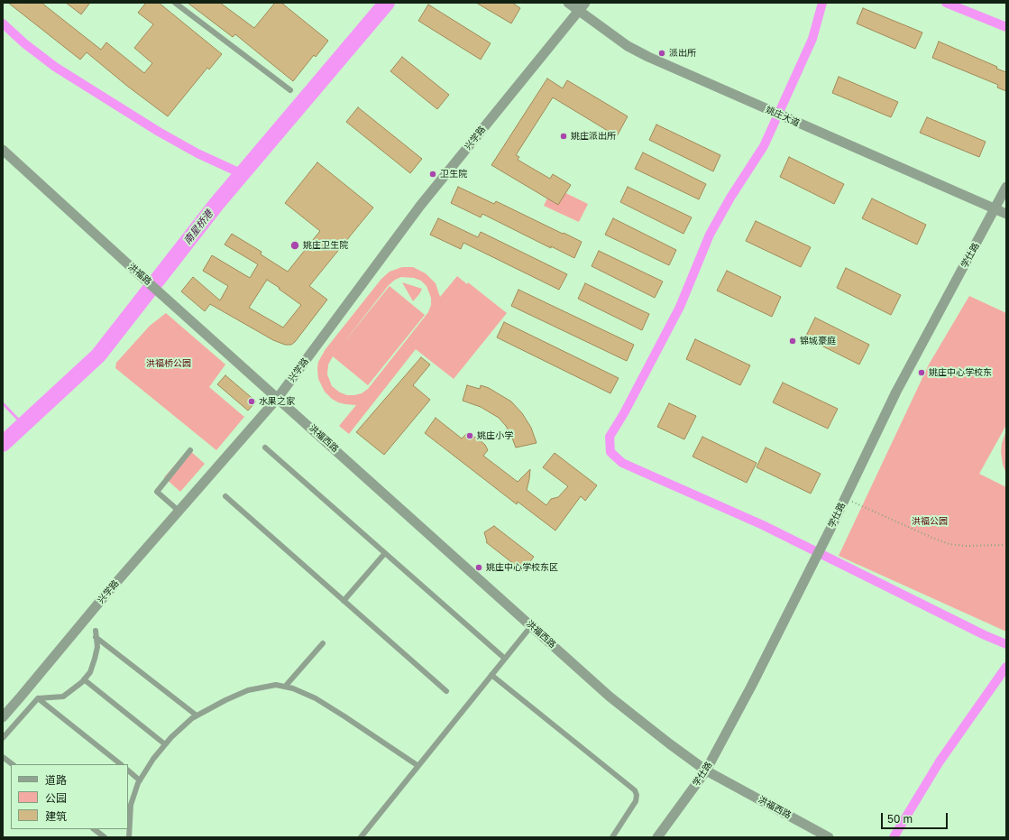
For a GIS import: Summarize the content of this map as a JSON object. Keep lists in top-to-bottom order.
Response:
{
  "streets": {
    "street": [
      "姚庄大道",
      "兴学路",
      "学仕路",
      "洪福路",
      "洪福西路"
    ]
  },
  "crossings": [
    ["姚庄大道", "兴学路"],
    ["姚庄大道", "学仕路"],
    ["兴学路", "洪福路"],
    ["兴学路", "洪福西路"],
    ["学仕路", "洪福西路"],
    ["洪福路", "洪福西路"]
  ],
  "water": ["南星桥港"],
  "parks": ["洪福桥公园", "洪福公园"],
  "places": [
    "派出所",
    "姚庄派出所",
    "卫生院",
    "姚庄卫生院",
    "锦城豪庭",
    "姚庄中心学校东",
    "水果之家",
    "姚庄小学",
    "姚庄中心学校东区"
  ],
  "legend": ["道路", "公园", "建筑"],
  "scale_bar": "50 m"
}
